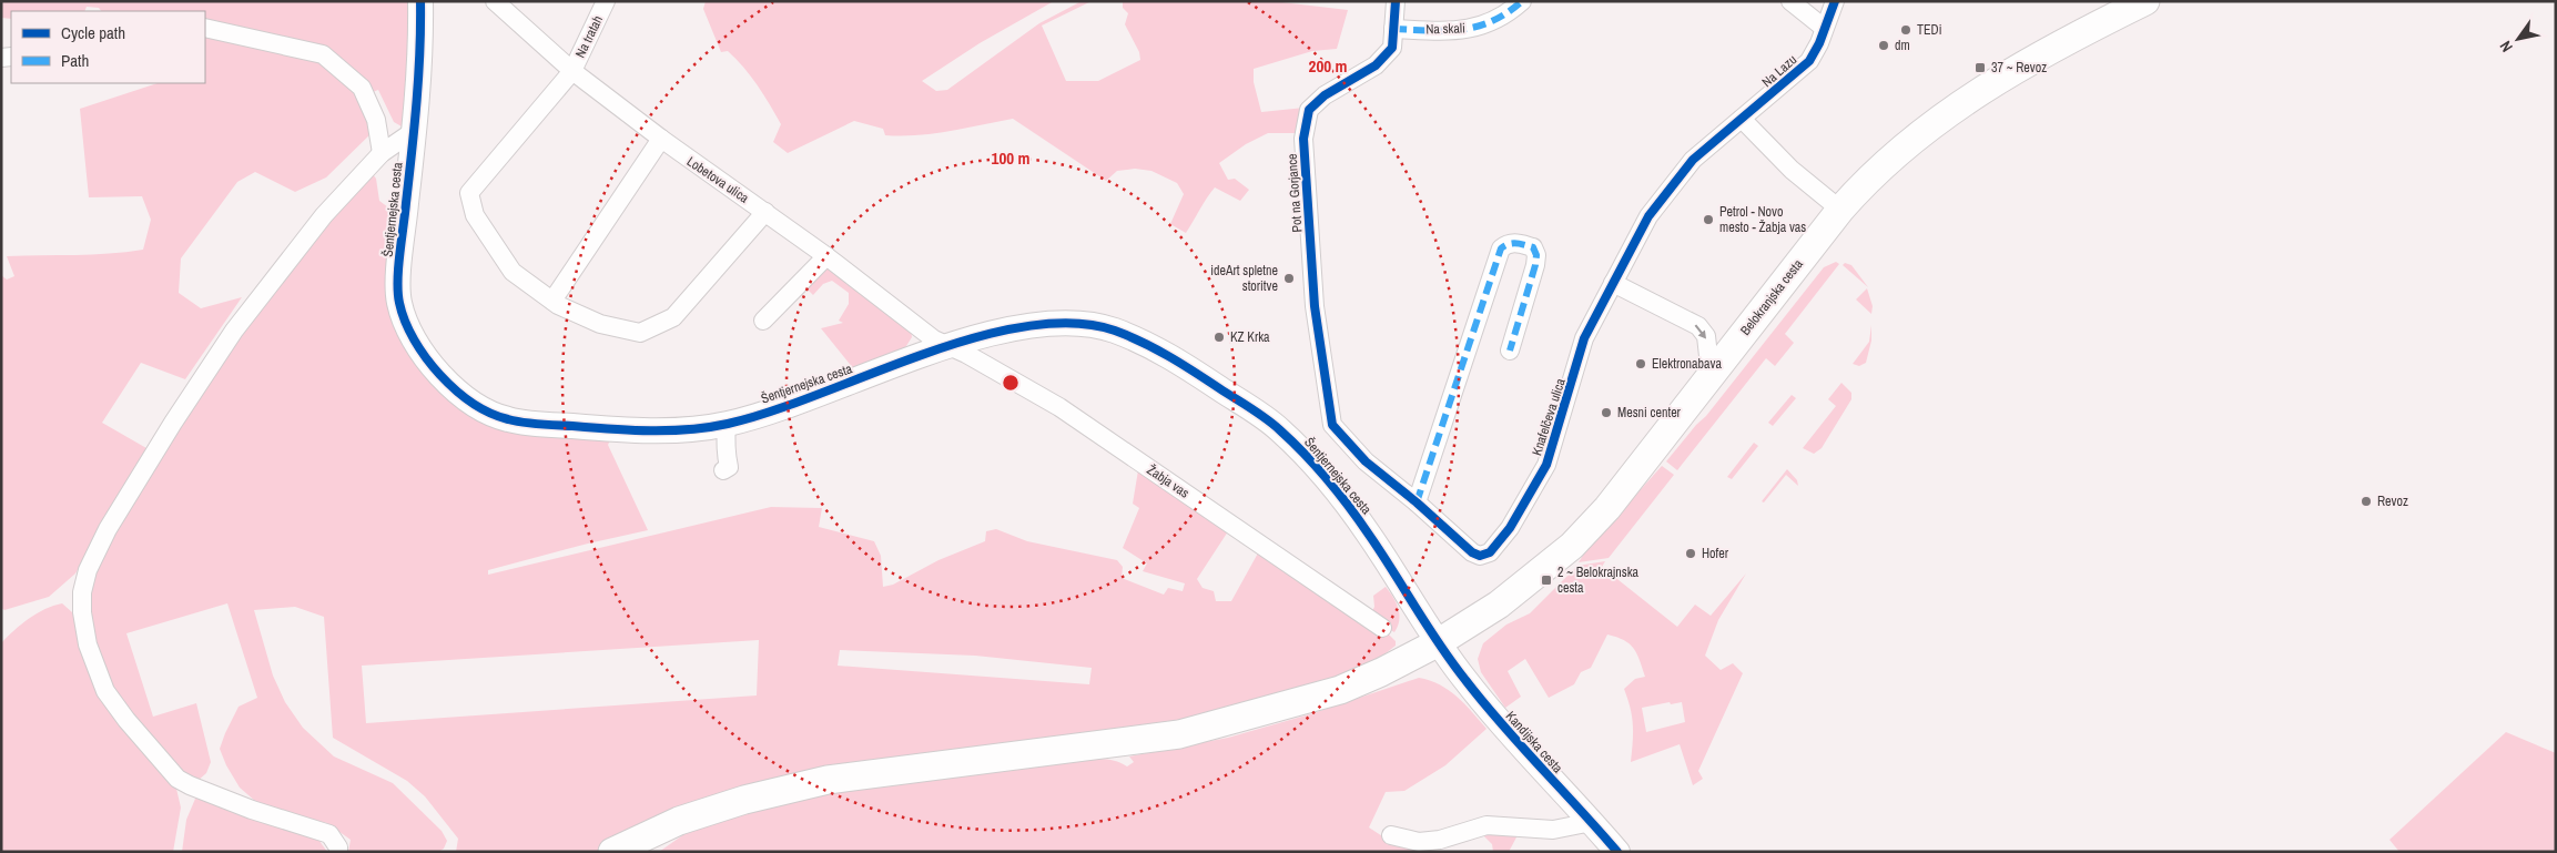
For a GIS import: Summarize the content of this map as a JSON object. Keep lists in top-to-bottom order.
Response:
{
  "streets": {
    "main road": ["Šentjernejska cesta", "Belokranjska cesta", "Kandijska cesta"],
    "street": [
      "Na skali",
      "Na tratah",
      "Na Lazu",
      "Lobetova ulica",
      "Pot na Gorjance",
      "Knafelčeva ulica",
      "Žabja vas"
    ]
  },
  "crossings": [
    ["Na skali", "Pot na Gorjance"],
    ["Na tratah", "Lobetova ulica"],
    ["Na Lazu", "Knafelčeva ulica"],
    ["Lobetova ulica", "Šentjernejska cesta"],
    ["Lobetova ulica", "Žabja vas"],
    ["Pot na Gorjance", "Knafelčeva ulica"],
    ["Šentjernejska cesta", "Belokranjska cesta"],
    ["Šentjernejska cesta", "Žabja vas"],
    ["Šentjernejska cesta", "Kandijska cesta"],
    ["Belokranjska cesta", "Kandijska cesta"]
  ],
  "places": {
    "other": [
      "TEDi",
      "dm",
      "Petrol - Novo mesto - Žabja vas",
      "ideArt spletne storitve",
      "KZ Krka",
      "Elektronabava",
      "Mesni center",
      "Revoz",
      "Hofer"
    ],
    "transit": ["37 ~ Revoz", "2 ~ Belokrajnska cesta"]
  },
  "legend": ["Cycle path", "Path"],
  "north": "bottom left",
  "rings": ["200 m", "100 m"]
}
